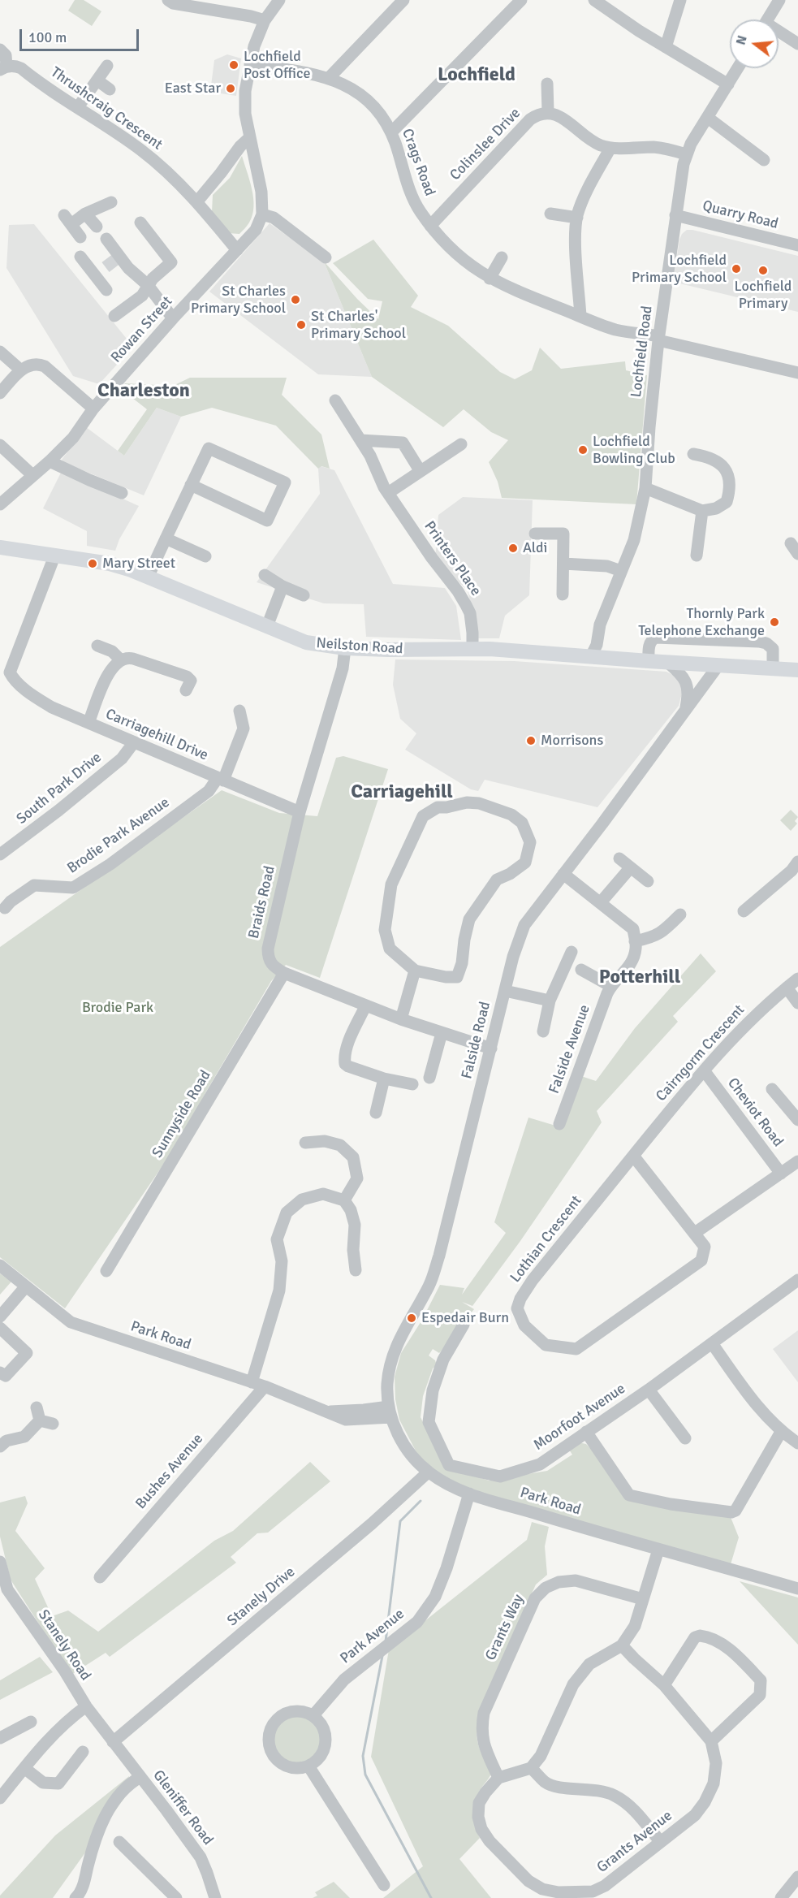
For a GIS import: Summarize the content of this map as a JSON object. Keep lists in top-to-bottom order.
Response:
{
  "streets": {
    "main road": ["Neilston Road"],
    "street": [
      "Thrushcraig Crescent",
      "Colinslee Drive",
      "Crags Road",
      "Quarry Road",
      "Rowan Street",
      "Lochfield Road",
      "Printers Place",
      "Carriagehill Drive",
      "South Park Drive",
      "Brodie Park Avenue",
      "Braids Road",
      "Falside Road",
      "Falside Avenue",
      "Cairngorm Crescent",
      "Cheviot Road",
      "Sunnyside Road",
      "Lothian Crescent",
      "Park Road",
      "Moorfoot Avenue",
      "Bushes Avenue",
      "Stanely Drive",
      "Grants Way",
      "Park Avenue",
      "Stanely Road",
      "Gleniffer Road",
      "Grants Avenue"
    ]
  },
  "crossings": [
    ["Thrushcraig Crescent", "Rowan Street"],
    ["Colinslee Drive", "Crags Road"],
    ["Crags Road", "Lochfield Road"],
    ["Quarry Road", "Lochfield Road"],
    ["Lochfield Road", "Neilston Road"],
    ["Printers Place", "Neilston Road"],
    ["Neilston Road", "Carriagehill Drive"],
    ["Neilston Road", "Braids Road"],
    ["Neilston Road", "Falside Road"],
    ["Carriagehill Drive", "South Park Drive"],
    ["Carriagehill Drive", "Brodie Park Avenue"],
    ["Carriagehill Drive", "Braids Road"],
    ["Braids Road", "Falside Road"],
    ["Braids Road", "Sunnyside Road"],
    ["Falside Road", "Park Road"],
    ["Cairngorm Crescent", "Cheviot Road"],
    ["Cairngorm Crescent", "Lothian Crescent"],
    ["Park Road", "Bushes Avenue"],
    ["Park Road", "Stanely Drive"],
    ["Park Road", "Park Avenue"],
    ["Stanely Drive", "Stanely Road"],
    ["Stanely Drive", "Gleniffer Road"],
    ["Grants Way", "Grants Avenue"],
    ["Stanely Road", "Gleniffer Road"]
  ],
  "districts": [
    "Lochfield",
    "Charleston",
    "Carriagehill",
    "Potterhill"
  ],
  "parks": ["Brodie Park"],
  "places": [
    "Lochfield Post Office",
    "East Star",
    "Lochfield Primary School",
    "Lochfield Primary",
    "St Charles Primary School",
    "St Charles' Primary School",
    "Lochfield Bowling Club",
    "Aldi",
    "Mary Street",
    "Thornly Park Telephone Exchange",
    "Morrisons",
    "Espedair Burn"
  ],
  "scale_bar": "100 m",
  "north": "left"
}
